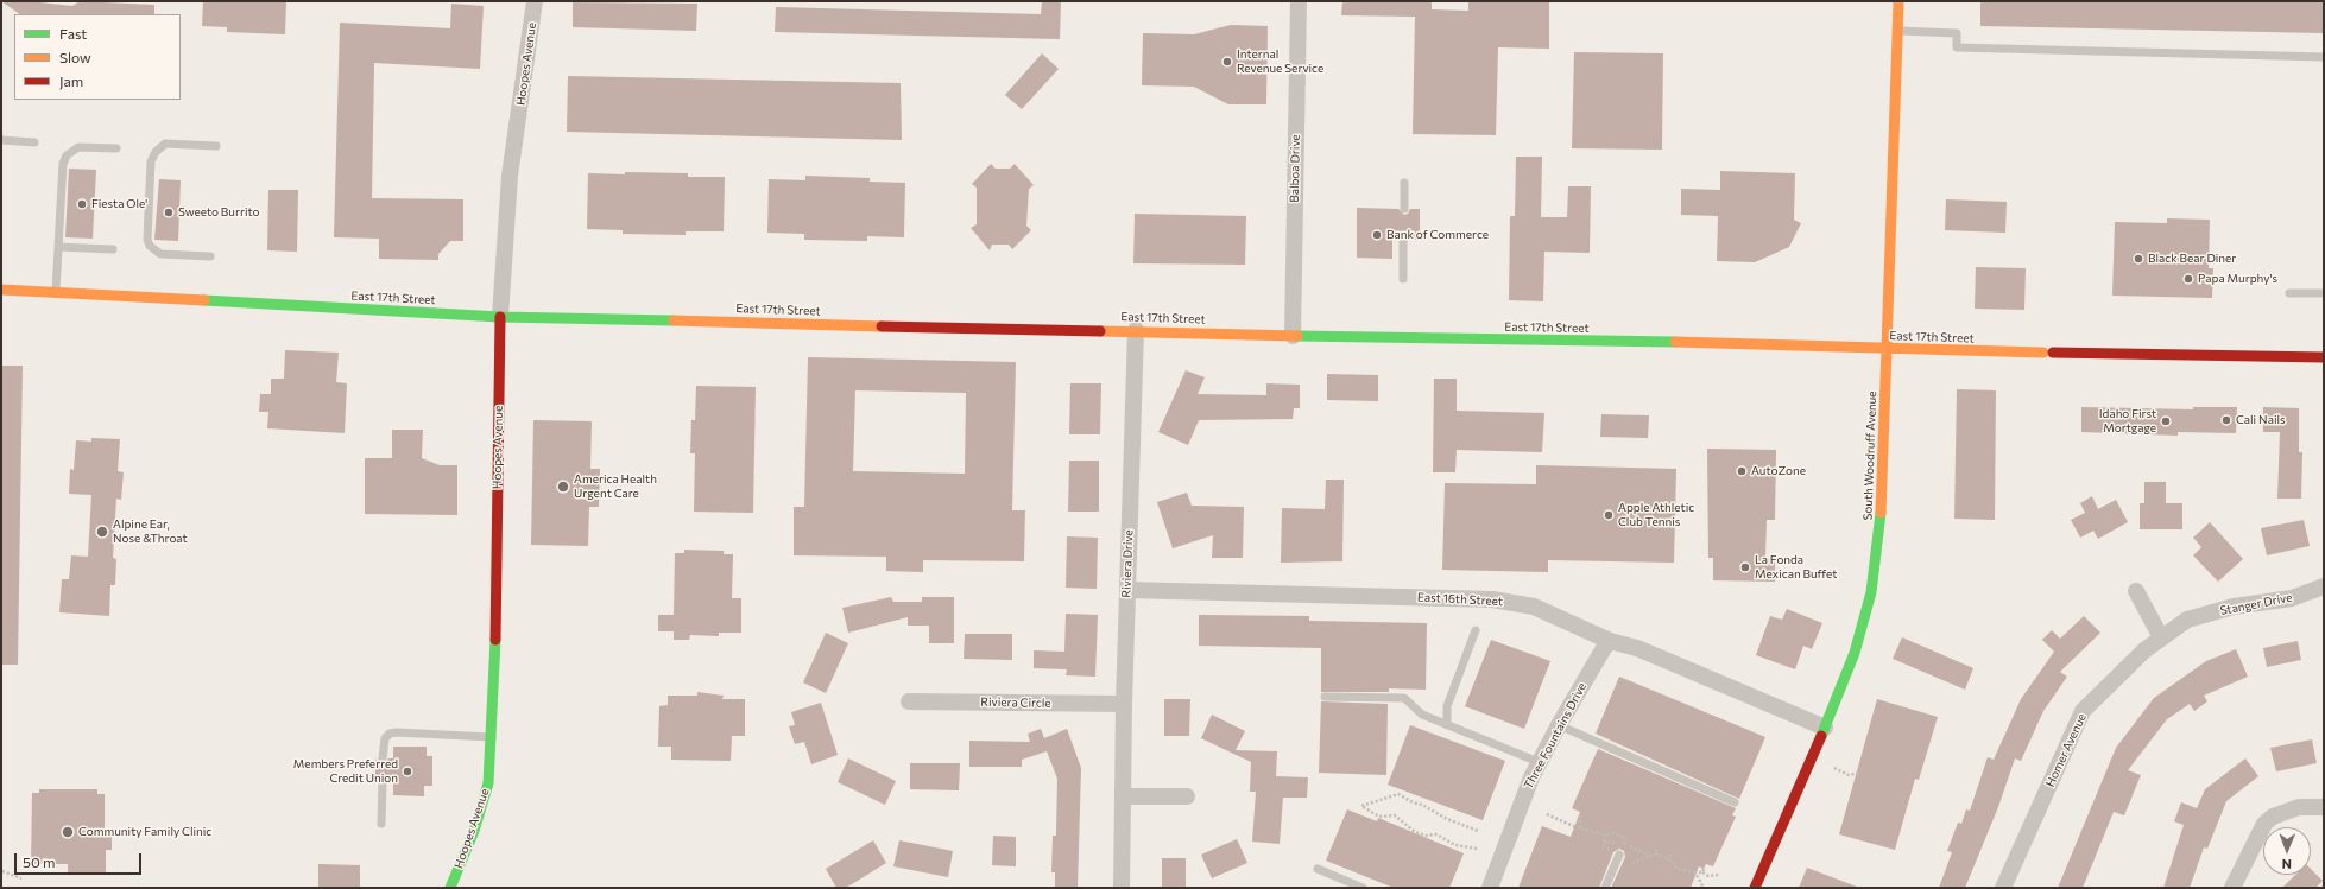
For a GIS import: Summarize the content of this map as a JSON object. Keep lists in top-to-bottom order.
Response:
{
  "streets": {
    "main road": ["Hoopes Avenue", "East 17th Street", "South Woodruff Avenue"],
    "street": [
      "Balboa Drive",
      "Riviera Drive",
      "East 16th Street",
      "Stanger Drive",
      "Riviera Circle",
      "Three Fountains Drive",
      "Homer Avenue"
    ]
  },
  "crossings": [
    ["Hoopes Avenue", "East 17th Street"],
    ["Balboa Drive", "East 17th Street"],
    ["East 17th Street", "South Woodruff Avenue"],
    ["East 17th Street", "Riviera Drive"],
    ["South Woodruff Avenue", "East 16th Street"],
    ["Riviera Drive", "East 16th Street"],
    ["Riviera Drive", "Riviera Circle"],
    ["East 16th Street", "Three Fountains Drive"],
    ["Stanger Drive", "Homer Avenue"]
  ],
  "places": [
    "Internal Revenue Service",
    "Fiesta Ole'",
    "Sweeto Burrito",
    "Bank of Commerce",
    "Black Bear Diner",
    "Papa Murphy's",
    "Cali Nails",
    "Idaho First Mortgage",
    "AutoZone",
    "America Health Urgent Care",
    "Apple Athletic Club Tennis",
    "Alpine Ear, Nose &Throat",
    "La Fonda Mexican Buffet",
    "Members Preferred Credit Union",
    "Community Family Clinic"
  ],
  "legend": ["Fast", "Slow", "Jam"],
  "scale_bar": "50 m",
  "north": "bottom"
}
